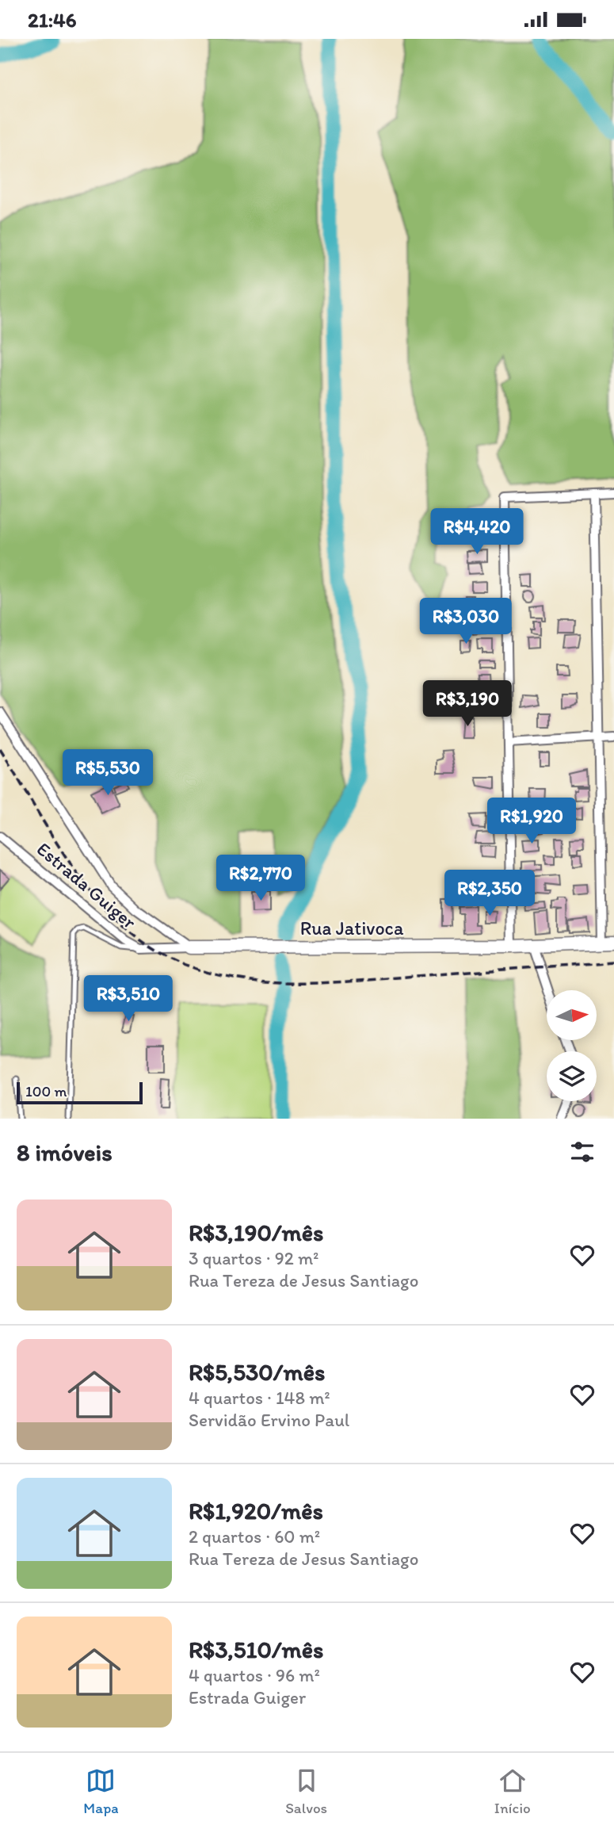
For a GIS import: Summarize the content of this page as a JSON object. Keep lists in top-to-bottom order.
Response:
{
  "streets": {
    "street": ["Estrada Guiger", "Rua Jativoca"]
  },
  "crossings": [
    ["Estrada Guiger", "Rua Jativoca"]
  ],
  "scale_bar": "100 m",
  "north": "right",
  "page": {
    "status": "21:46",
    "price": [
      "R$4,420",
      "R$3,030",
      "R$3,190",
      "R$5,530",
      "R$1,920",
      "R$2,770",
      "R$2,350",
      "R$3,510"
    ],
    "scale": "100 m",
    "heading": "8 imóveis",
    "list": [
      {
        "name": "R$3,190/mês",
        "note": "3 quartos · 92 m² · Rua Tereza de Jesus Santiago"
      },
      {
        "name": "R$5,530/mês",
        "note": "4 quartos · 148 m² · Servidão Ervino Paul"
      },
      {
        "name": "R$1,920/mês",
        "note": "2 quartos · 60 m² · Rua Tereza de Jesus Santiago"
      },
      {
        "name": "R$3,510/mês",
        "note": "4 quartos · 96 m² · Estrada Guiger"
      }
    ],
    "tabs": ["Mapa", "Salvos", "Início"]
  }
}
